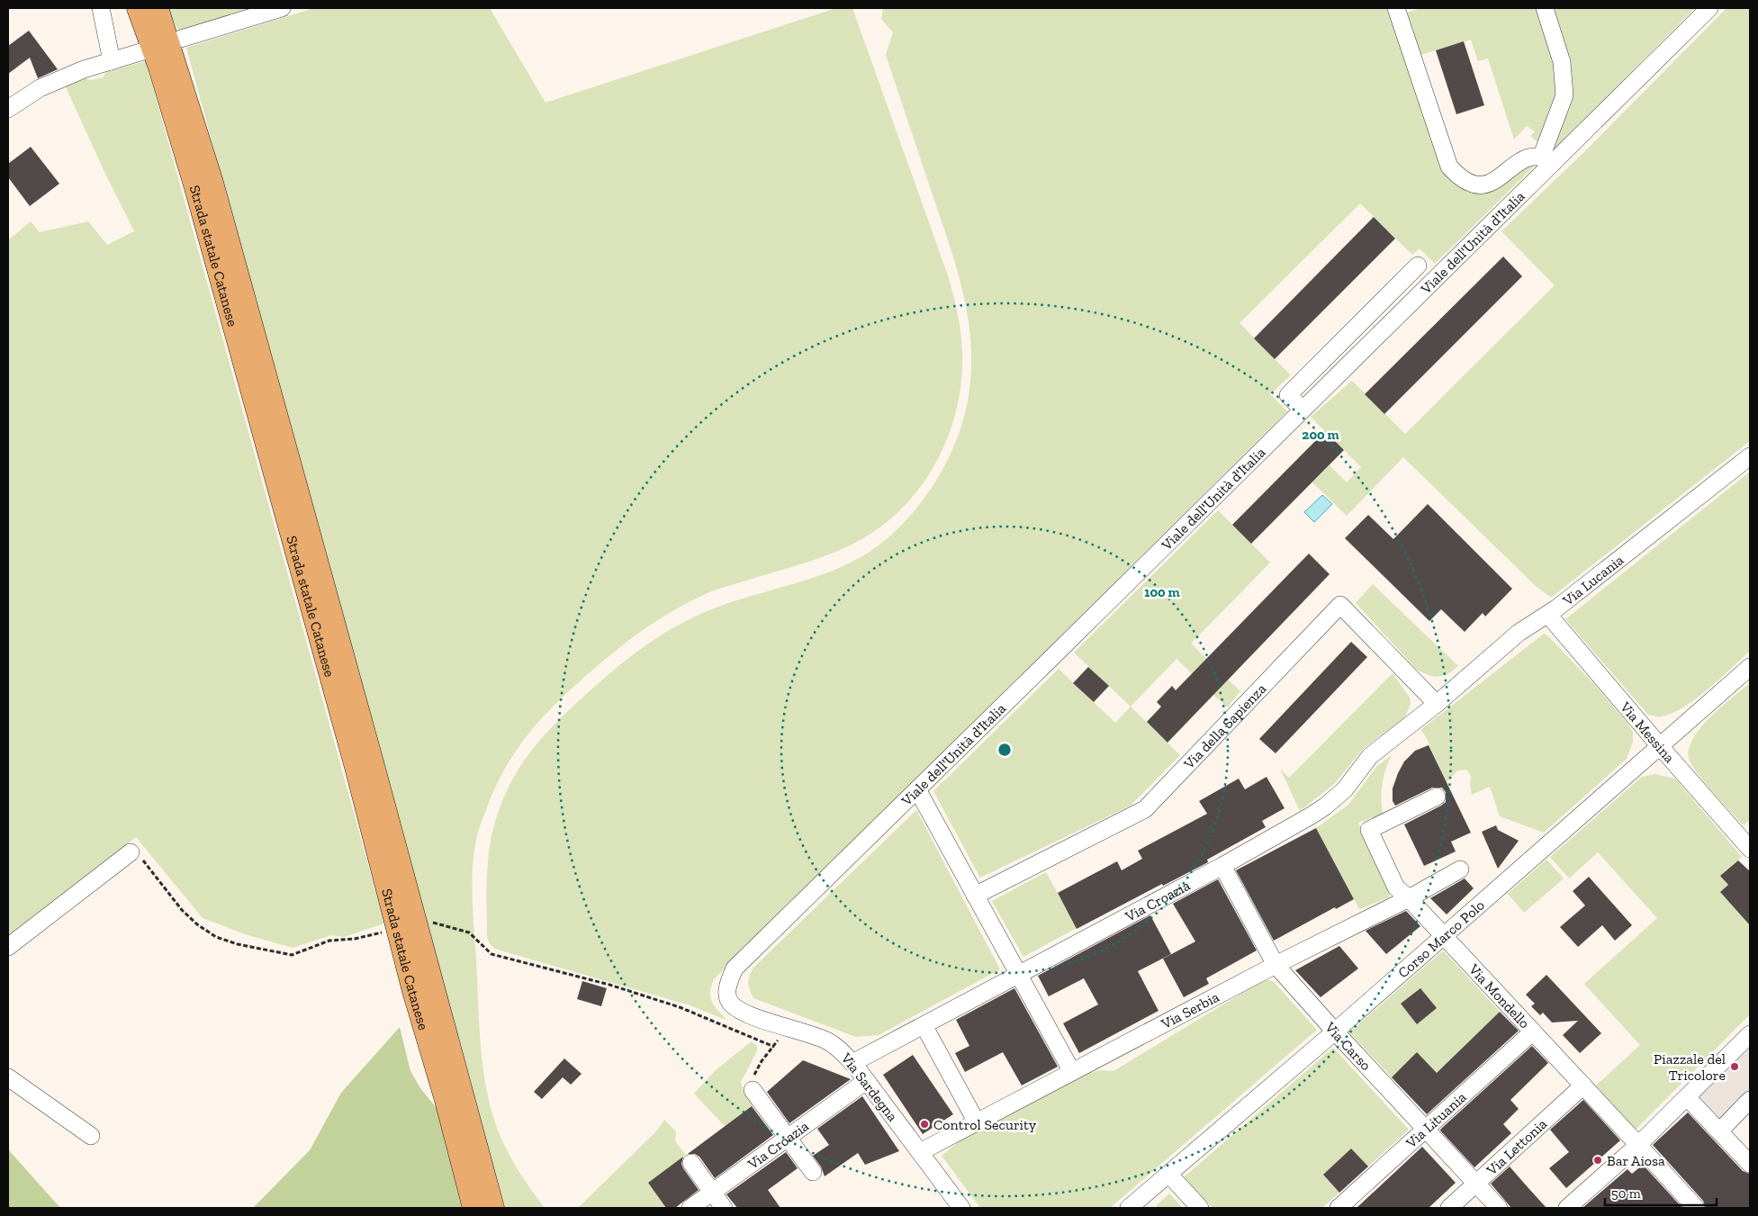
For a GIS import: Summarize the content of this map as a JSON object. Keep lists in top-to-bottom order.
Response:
{
  "streets": {
    "main road": ["Strada statale Catanese"],
    "street": [
      "Viale dell'Unità d'Italia",
      "Via Lucania",
      "Via della Sapienza",
      "Via Messina",
      "Via Croazia",
      "Corso Marco Polo",
      "Via Mondello",
      "Via Serbia",
      "Via Carso",
      "Via Sardegna",
      "Via Lituania",
      "Via Lettonia"
    ]
  },
  "crossings": [
    ["Viale dell'Unità d'Italia", "Via Sardegna"],
    ["Via Lucania", "Via della Sapienza"],
    ["Via Lucania", "Via Messina"],
    ["Via Lucania", "Via Croazia"],
    ["Via della Sapienza", "Via Croazia"],
    ["Via Messina", "Corso Marco Polo"],
    ["Via Croazia", "Via Carso"],
    ["Via Croazia", "Via Sardegna"],
    ["Corso Marco Polo", "Via Mondello"],
    ["Corso Marco Polo", "Via Carso"],
    ["Via Mondello", "Via Serbia"],
    ["Via Mondello", "Via Lituania"],
    ["Via Mondello", "Via Lettonia"],
    ["Via Serbia", "Via Carso"],
    ["Via Serbia", "Via Sardegna"],
    ["Via Carso", "Via Lituania"],
    ["Via Carso", "Via Lettonia"]
  ],
  "places": ["Piazzale del Tricolore", "Control Security", "Bar Aiosa"],
  "scale_bar": "50 m",
  "rings": ["200 m", "100 m"]
}
